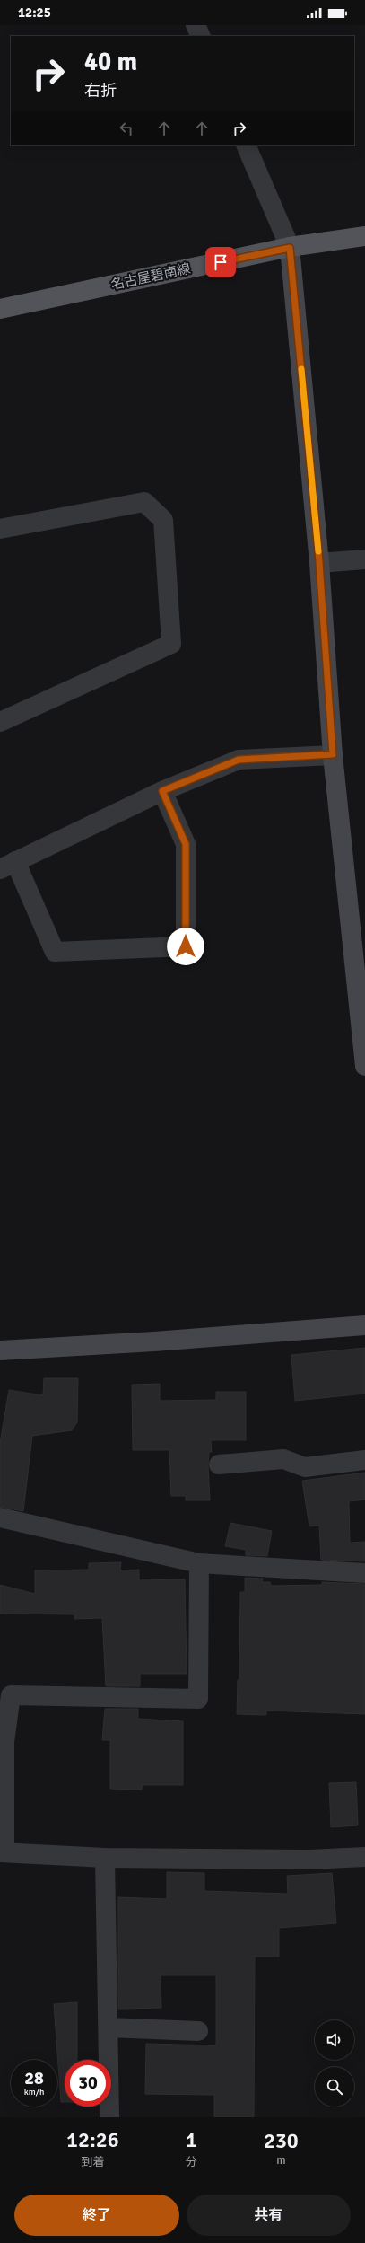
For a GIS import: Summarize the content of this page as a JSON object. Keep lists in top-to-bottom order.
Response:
{
  "streets": {
    "main road": ["名古屋碧南線"]
  },
  "page": {
    "status": "12:25",
    "turn": ["40 m", "右折"],
    "speed": "28 km/h",
    "limit": "30",
    "eta": [
      "12:26",
      "到着",
      "1",
      "分",
      "230",
      "m"
    ],
    "buttons": ["終了", "共有"]
  }
}
